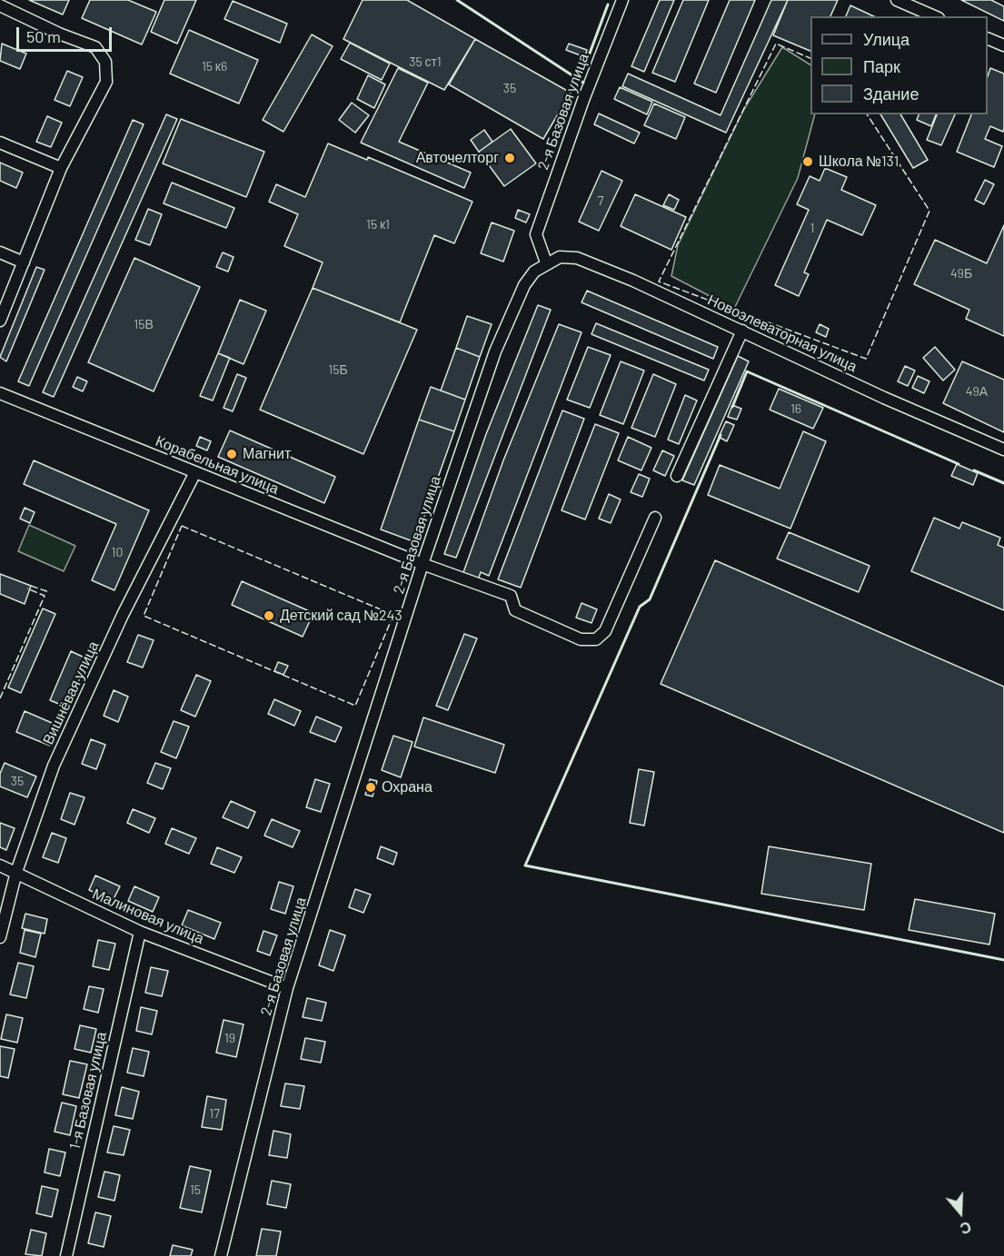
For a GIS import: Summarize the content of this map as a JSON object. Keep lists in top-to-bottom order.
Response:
{
  "streets": {
    "street": [
      "2-я Базовая улица",
      "Новоэлеваторная улица",
      "Корабельная улица",
      "Вишнёвая улица",
      "Малиновая улица",
      "1-я Базовая улица"
    ]
  },
  "crossings": [
    ["2-я Базовая улица", "Новоэлеваторная улица"],
    ["2-я Базовая улица", "Корабельная улица"],
    ["2-я Базовая улица", "Малиновая улица"],
    ["Корабельная улица", "Вишнёвая улица"],
    ["Вишнёвая улица", "Малиновая улица"],
    ["Малиновая улица", "1-я Базовая улица"]
  ],
  "places": [
    "Авточелторг",
    "Школа №131",
    "Магнит",
    "Детский сад №243",
    "Охрана"
  ],
  "house_numbers": [
    "35 ст1",
    "15 к6",
    "35",
    "7",
    "15 к1",
    "1",
    "49Б",
    "15В",
    "15Б",
    "49А",
    "16",
    "10",
    "35",
    "19",
    "17",
    "15"
  ],
  "legend": ["Улица", "Парк", "Здание"],
  "scale_bar": "50 m",
  "north": "bottom"
}
